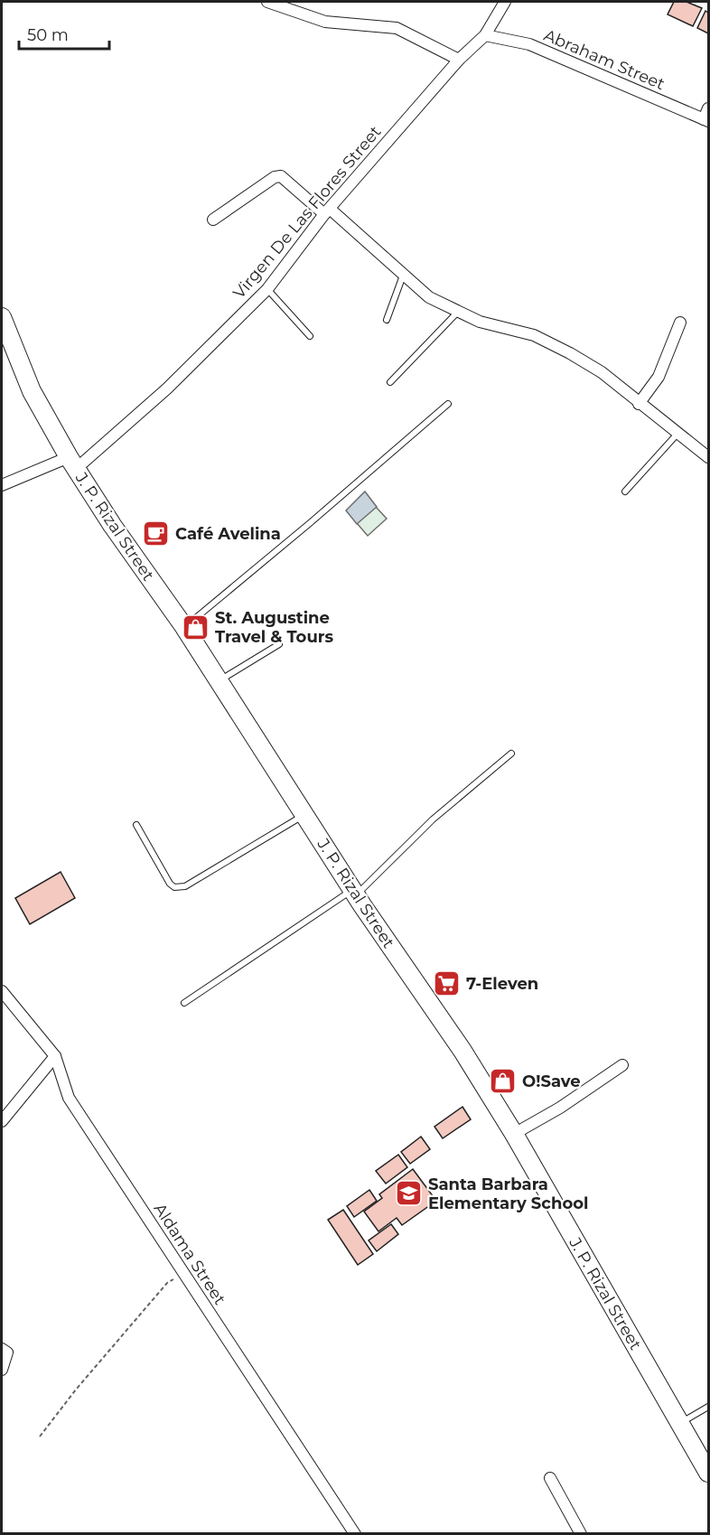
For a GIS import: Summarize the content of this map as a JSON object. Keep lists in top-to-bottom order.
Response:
{
  "streets": {
    "main road": ["J. P. Rizal Street"],
    "street": ["Abraham Street", "Virgen De Las Flores Street", "Aldama Street"]
  },
  "crossings": [
    ["Abraham Street", "Virgen De Las Flores Street"],
    ["Virgen De Las Flores Street", "J. P. Rizal Street"]
  ],
  "places": {
    "cafe": ["Café Avelina"],
    "shop": ["St. Augustine Travel & Tours", "O!Save"],
    "supermarket": ["7-Eleven"],
    "school or university": ["Santa Barbara Elementary School"]
  },
  "scale_bar": "50 m"
}
